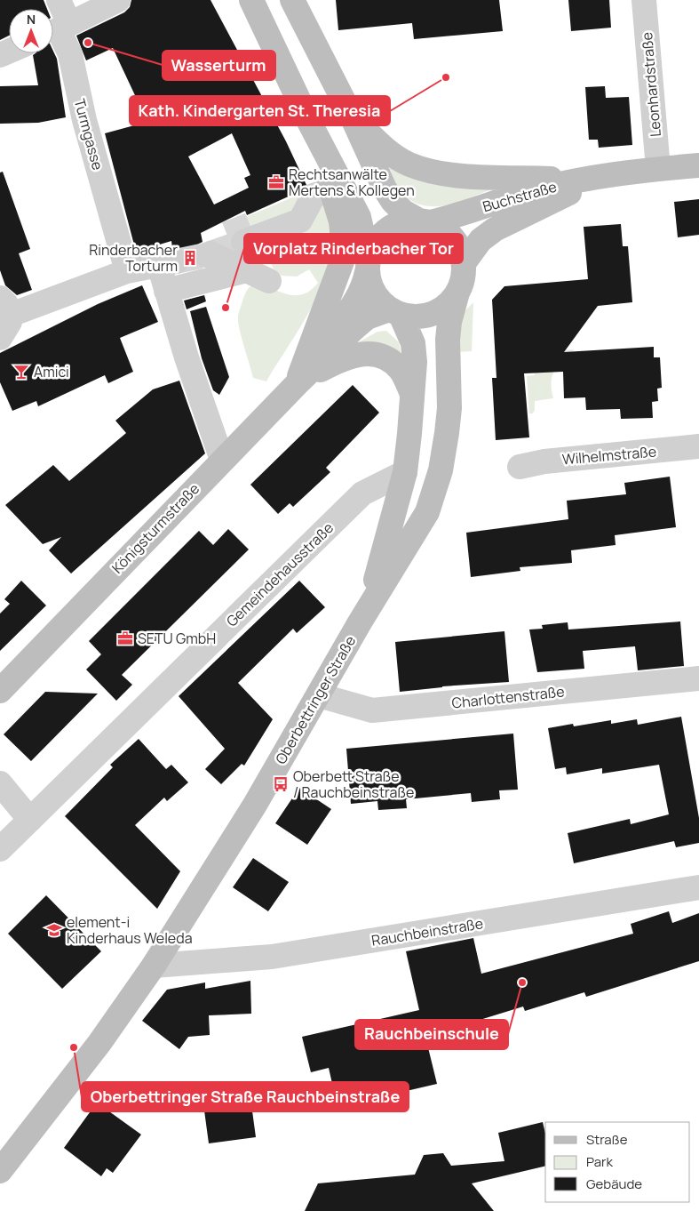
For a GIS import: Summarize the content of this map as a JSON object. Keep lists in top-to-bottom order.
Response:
{
  "streets": {
    "street": [
      "Leonhardstraße",
      "Turmgasse",
      "Buchstraße",
      "Wilhelmstraße",
      "Königsturmstraße",
      "Gemeindehausstraße",
      "Charlottenstraße",
      "Oberbettringer Straße",
      "Rauchbeinstraße"
    ]
  },
  "crossings": [
    ["Leonhardstraße", "Buchstraße"],
    ["Buchstraße", "Königsturmstraße"],
    ["Buchstraße", "Oberbettringer Straße"],
    ["Königsturmstraße", "Oberbettringer Straße"],
    ["Gemeindehausstraße", "Oberbettringer Straße"],
    ["Charlottenstraße", "Oberbettringer Straße"],
    ["Oberbettringer Straße", "Rauchbeinstraße"]
  ],
  "places": {
    "other": [
      "Wasserturm",
      "Kath. Kindergarten St. Theresia",
      "Vorplatz Rinderbacher Tor",
      "Rauchbeinschule",
      "Oberbettringer Straße Rauchbeinstraße"
    ],
    "office": ["Rechtsanwälte Mertens & Kollegen", "SETU GmbH"],
    "building": ["Rinderbacher Torturm"],
    "bar": ["Amici"],
    "bus stop": ["Oberbett Straße / Rauchbeinstraße"],
    "school or university": ["element-i Kinderhaus Weleda"]
  },
  "legend": ["Straße", "Park", "Gebäude"],
  "north": "top"
}
